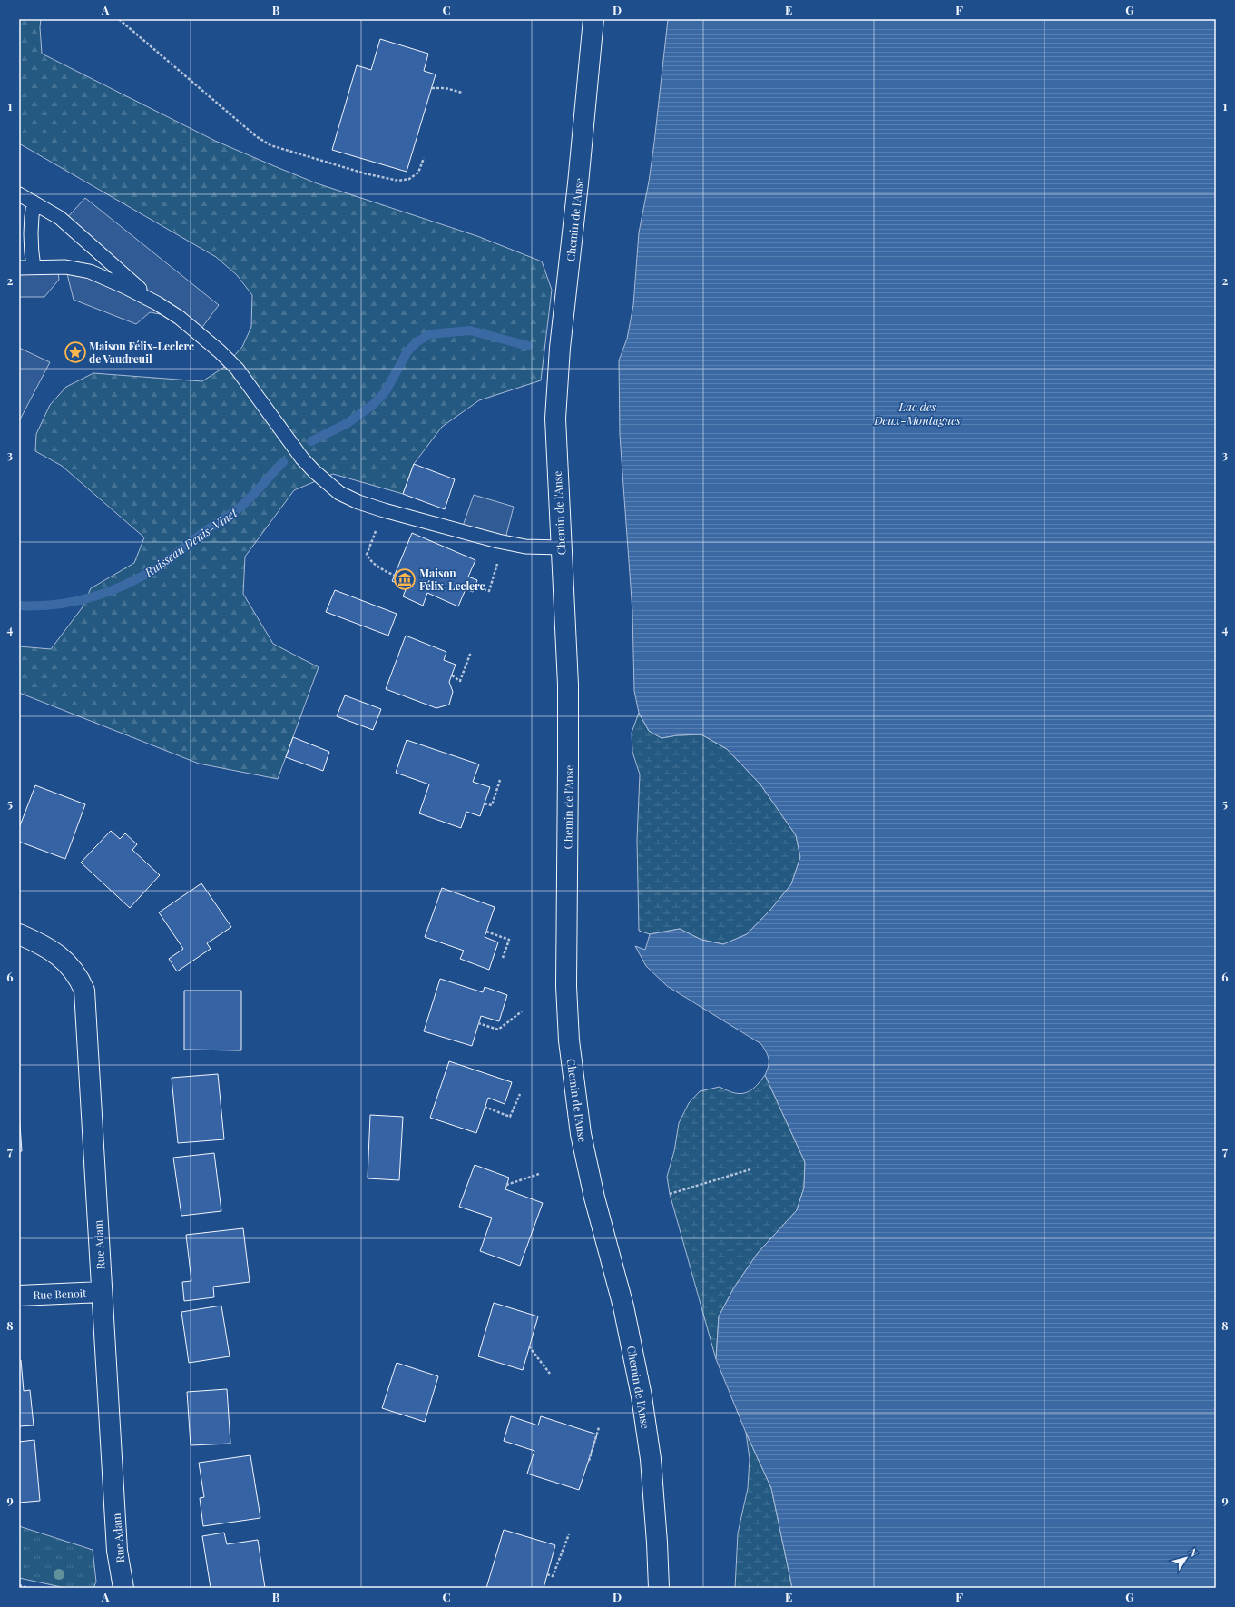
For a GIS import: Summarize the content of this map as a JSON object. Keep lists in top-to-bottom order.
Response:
{
  "streets": {
    "street": ["Chemin de l'Anse", "Rue Adam", "Rue Benoit"]
  },
  "crossings": [
    ["Rue Adam", "Rue Benoit"]
  ],
  "water": ["Lac des Deux-Montagnes", "Ruisseau Denis-Vinet"],
  "places": {
    "place": ["Maison Félix-Leclerc de Vaudreuil"],
    "museum": ["Maison Félix-Leclerc"]
  },
  "north": "top right",
  "grid": {
    "columns": [
      "A",
      "B",
      "C",
      "D",
      "E",
      "F",
      "G"
    ],
    "rows": [
      "1",
      "2",
      "3",
      "4",
      "5",
      "6",
      "7",
      "8",
      "9"
    ]
  }
}
